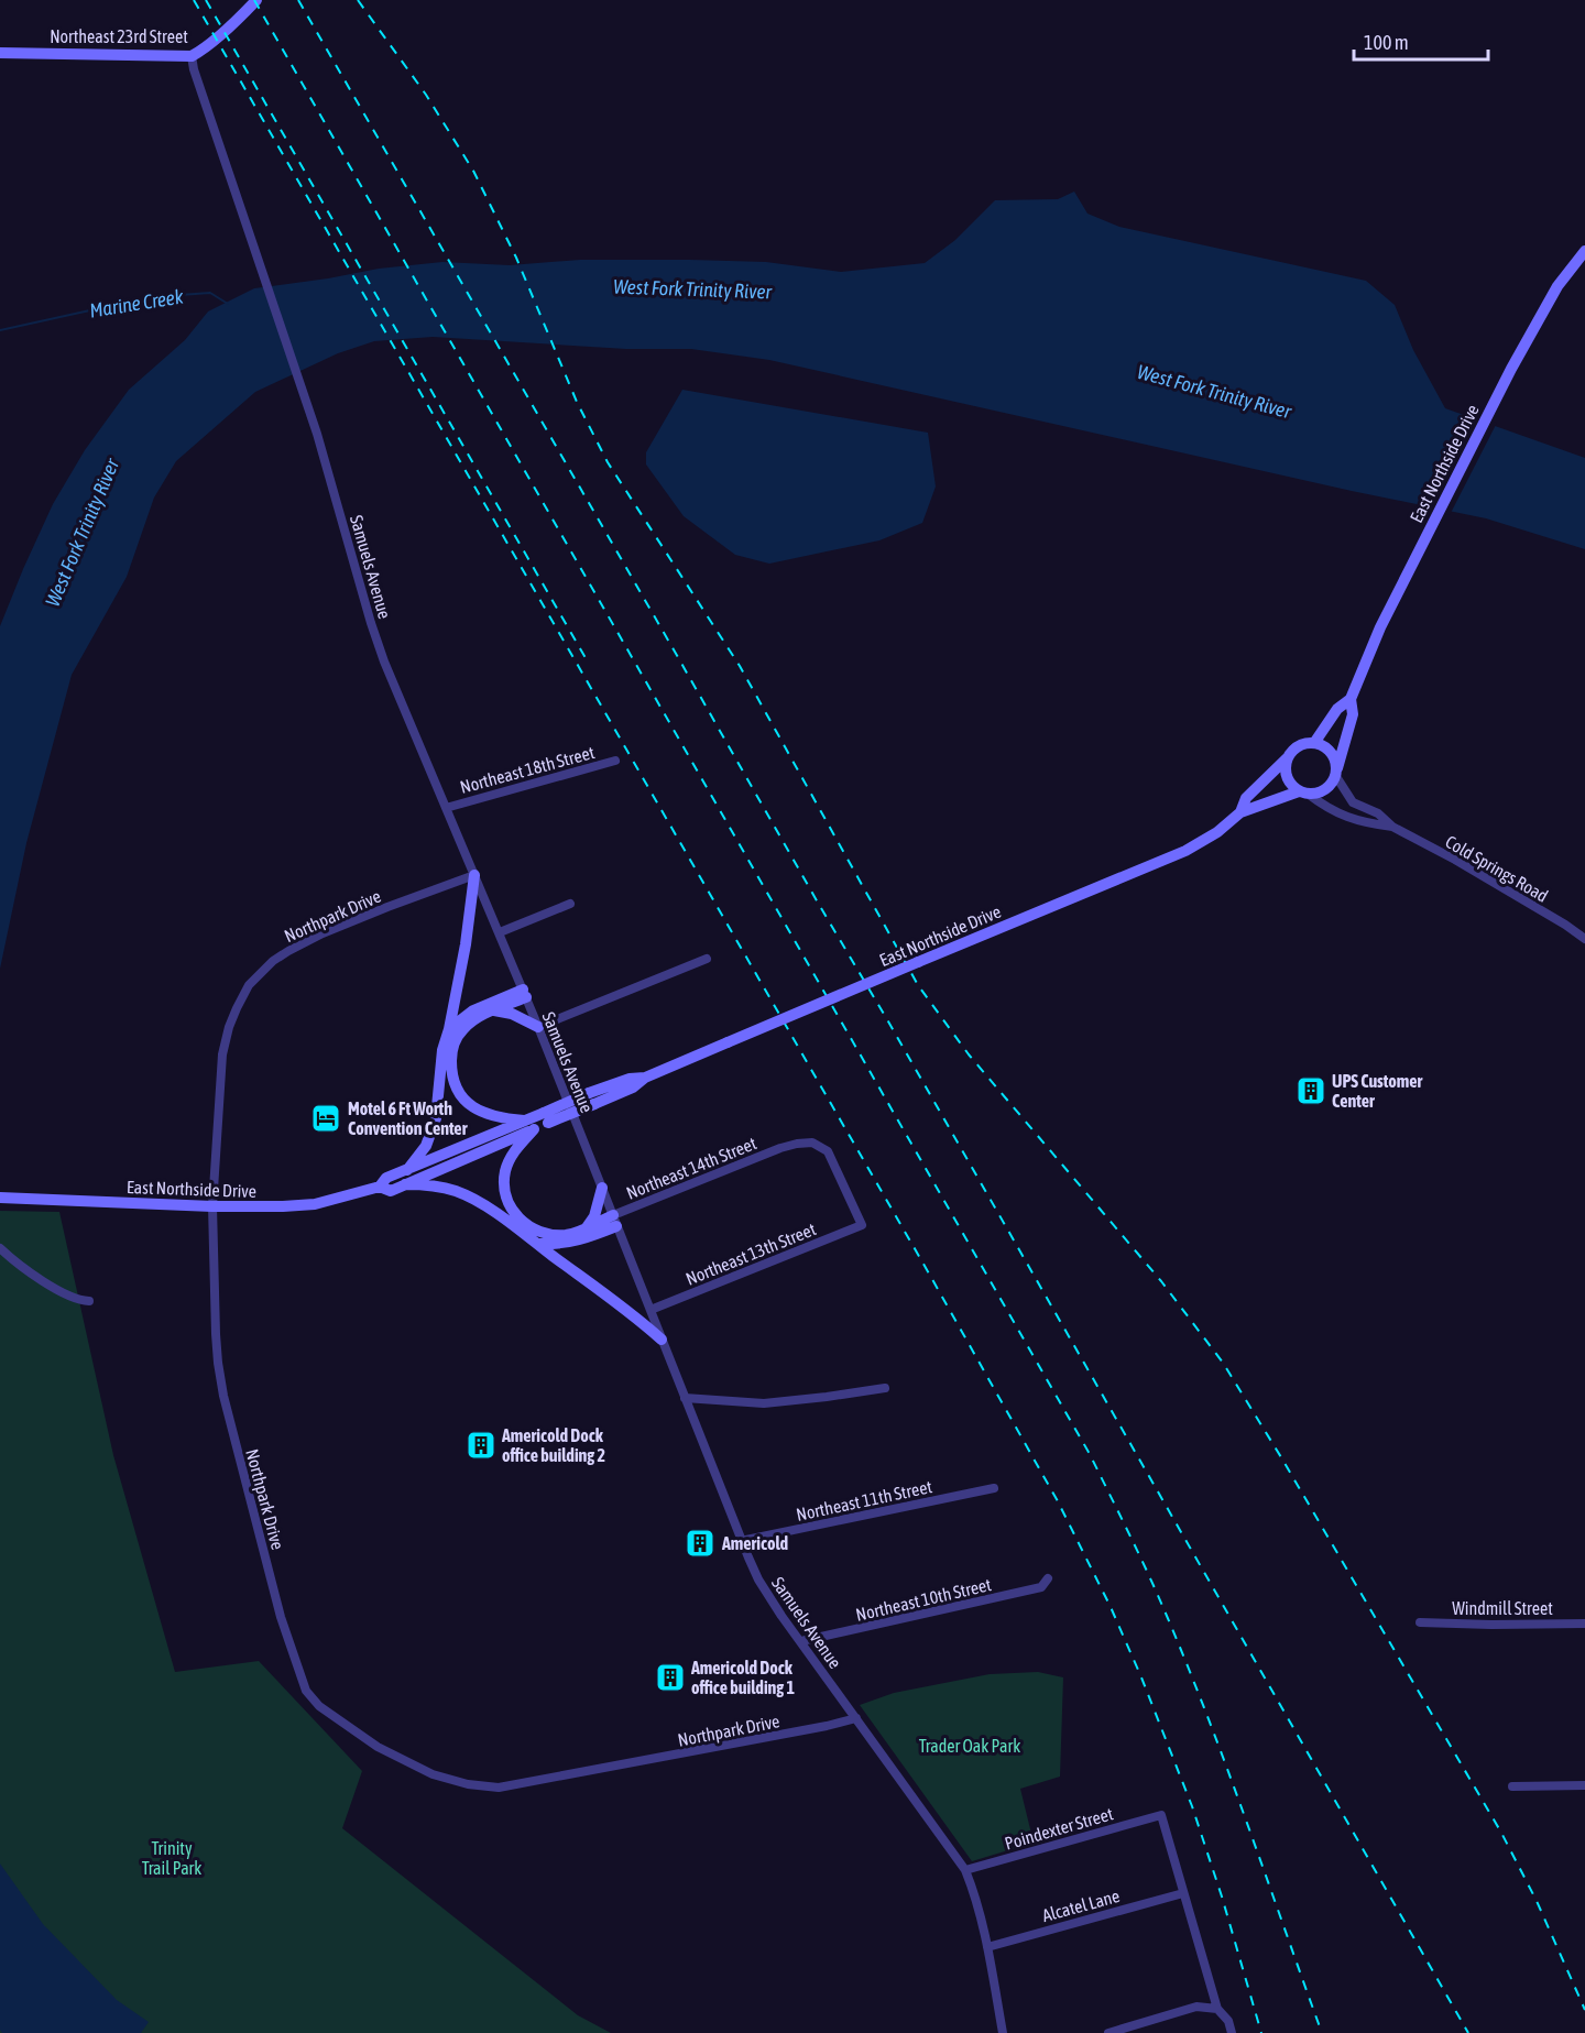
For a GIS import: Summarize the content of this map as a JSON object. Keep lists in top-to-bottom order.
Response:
{
  "streets": {
    "street": [
      "Northeast 23rd Street",
      "East Northside Drive",
      "Samuels Avenue",
      "Northeast 18th Street",
      "Cold Springs Road",
      "Northpark Drive",
      "Northeast 14th Street",
      "Northeast 13th Street",
      "Northeast 11th Street",
      "Northeast 10th Street",
      "Windmill Street",
      "Poindexter Street",
      "Alcatel Lane"
    ]
  },
  "crossings": [
    ["Northeast 23rd Street", "Samuels Avenue"],
    ["East Northside Drive", "Cold Springs Road"],
    ["East Northside Drive", "Northpark Drive"],
    ["Samuels Avenue", "Northeast 18th Street"],
    ["Samuels Avenue", "Northpark Drive"],
    ["Samuels Avenue", "Northeast 14th Street"],
    ["Samuels Avenue", "Northeast 13th Street"],
    ["Samuels Avenue", "Northeast 11th Street"],
    ["Samuels Avenue", "Northeast 10th Street"],
    ["Samuels Avenue", "Poindexter Street"],
    ["Samuels Avenue", "Alcatel Lane"],
    ["Northeast 14th Street", "Northeast 13th Street"],
    ["Poindexter Street", "Alcatel Lane"]
  ],
  "water": ["West Fork Trinity River", "Marine Creek"],
  "parks": ["Trader Oak Park", "Trinity Trail Park"],
  "places": {
    "building": [
      "UPS Customer Center",
      "Americold Dock office building 2",
      "Americold",
      "Americold Dock office building 1"
    ],
    "hotel": ["Motel 6 Ft Worth Convention Center"]
  },
  "scale_bar": "100 m"
}
